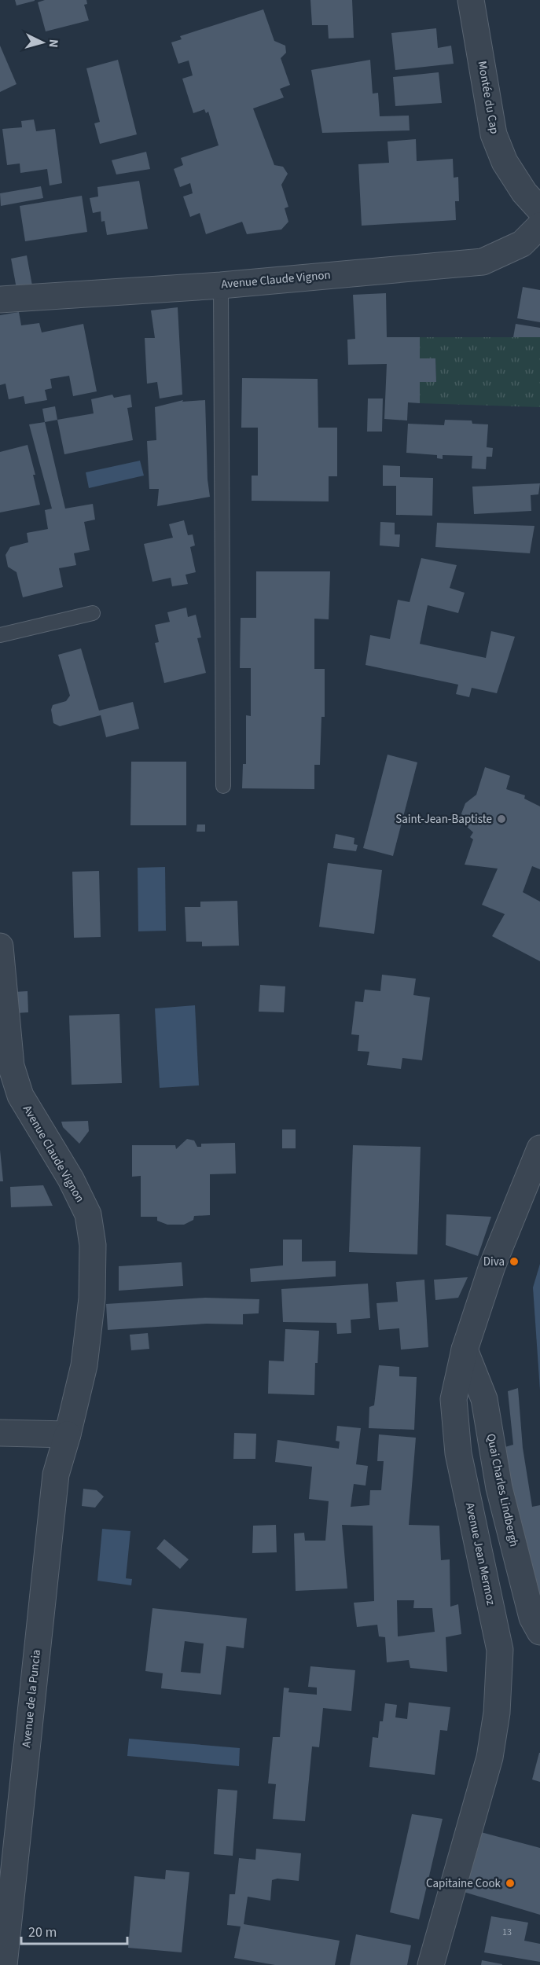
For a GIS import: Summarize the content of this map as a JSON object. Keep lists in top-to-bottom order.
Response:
{
  "streets": {
    "street": [
      "Montée du Cap",
      "Avenue Claude Vignon",
      "Quai Charles Lindbergh",
      "Avenue Jean Mermoz",
      "Avenue de la Puncia"
    ]
  },
  "crossings": [
    ["Avenue Claude Vignon", "Avenue de la Puncia"],
    ["Quai Charles Lindbergh", "Avenue Jean Mermoz"]
  ],
  "places": ["Saint-Jean-Baptiste", "Diva", "Capitaine Cook"],
  "house_numbers": ["13"],
  "scale_bar": "20 m",
  "north": "right"
}
